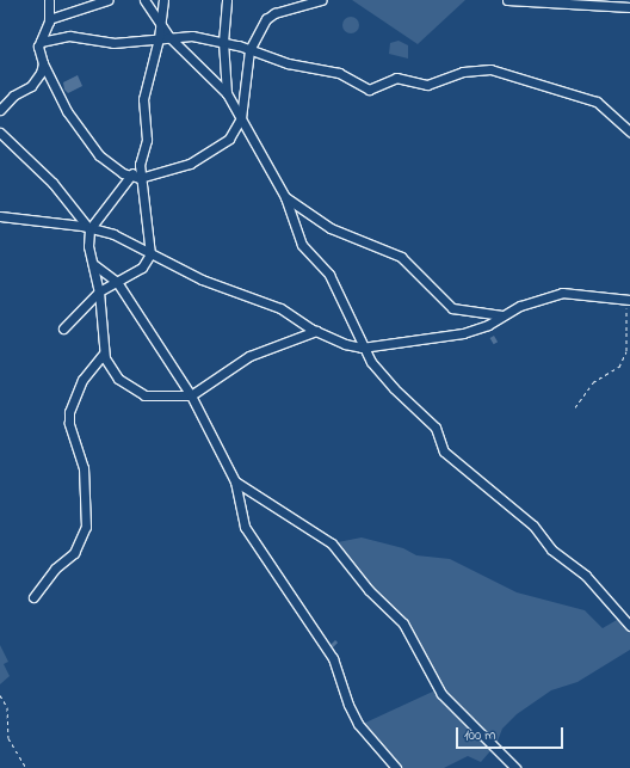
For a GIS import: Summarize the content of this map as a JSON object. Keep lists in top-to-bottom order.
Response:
{
  "scale_bar": "100 m"
}
